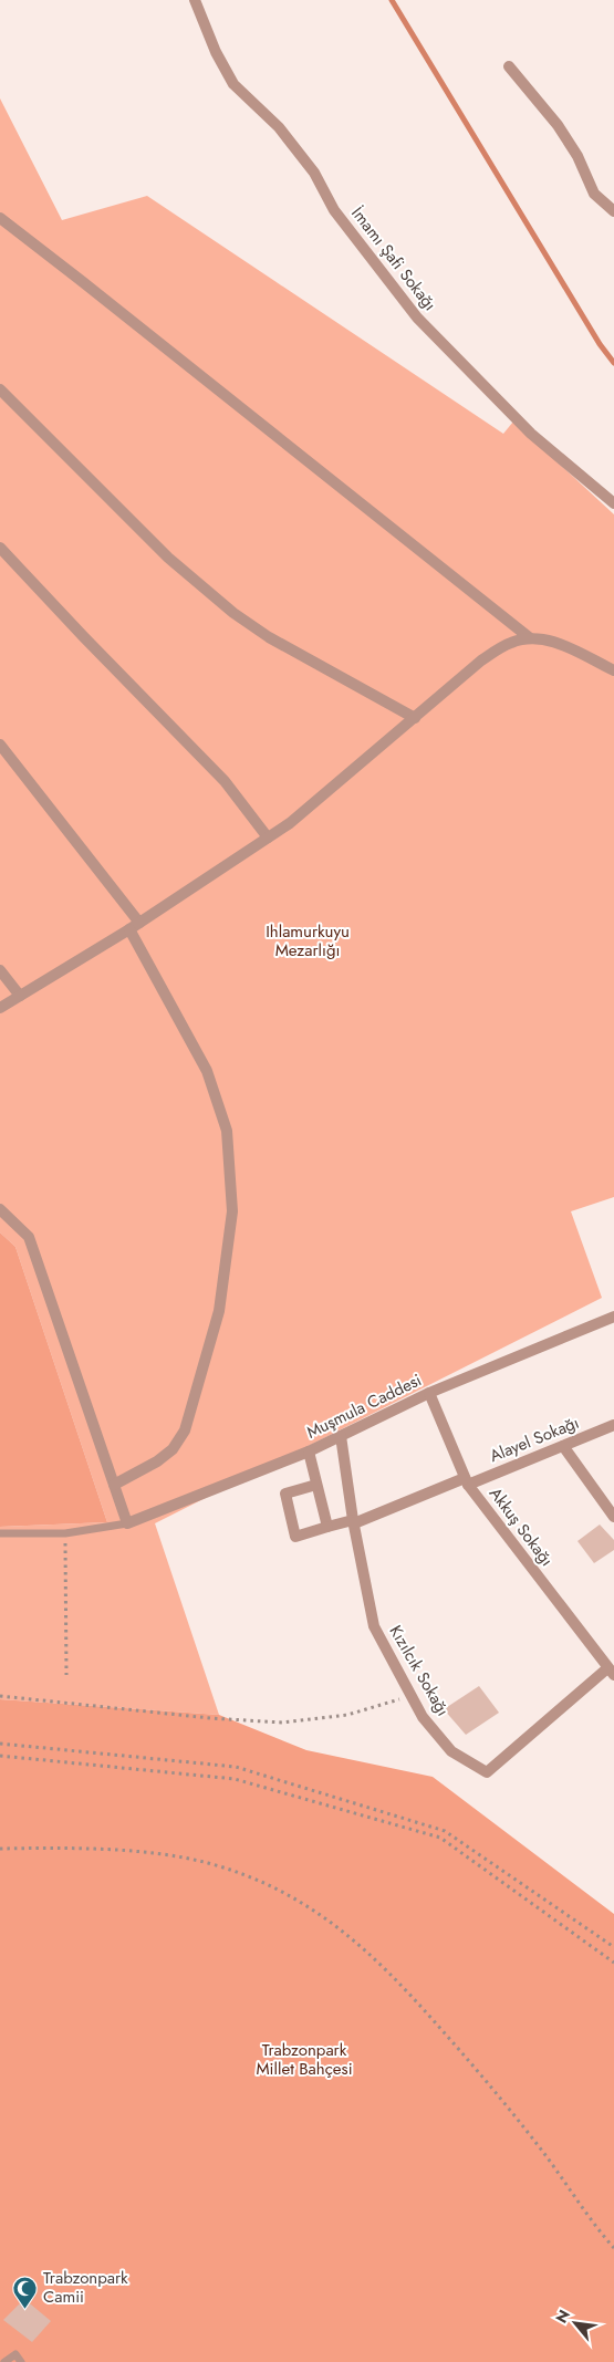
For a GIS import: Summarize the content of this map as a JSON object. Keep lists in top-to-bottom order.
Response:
{
  "streets": {
    "street": [
      "İmamı Şafi Sokağı",
      "Muşmula Caddesi",
      "Alayel Sokağı",
      "Akkuş Sokağı",
      "Kızılcık Sokağı"
    ]
  },
  "crossings": [
    ["Muşmula Caddesi", "Akkuş Sokağı"],
    ["Muşmula Caddesi", "Kızılcık Sokağı"],
    ["Alayel Sokağı", "Akkuş Sokağı"],
    ["Alayel Sokağı", "Kızılcık Sokağı"],
    ["Akkuş Sokağı", "Kızılcık Sokağı"]
  ],
  "parks": ["Ihlamurkuyu Mezarlığı", "Trabzonpark Millet Bahçesi"],
  "places": {
    "mosque": ["Trabzonpark Camii"]
  },
  "north": "top left"
}
